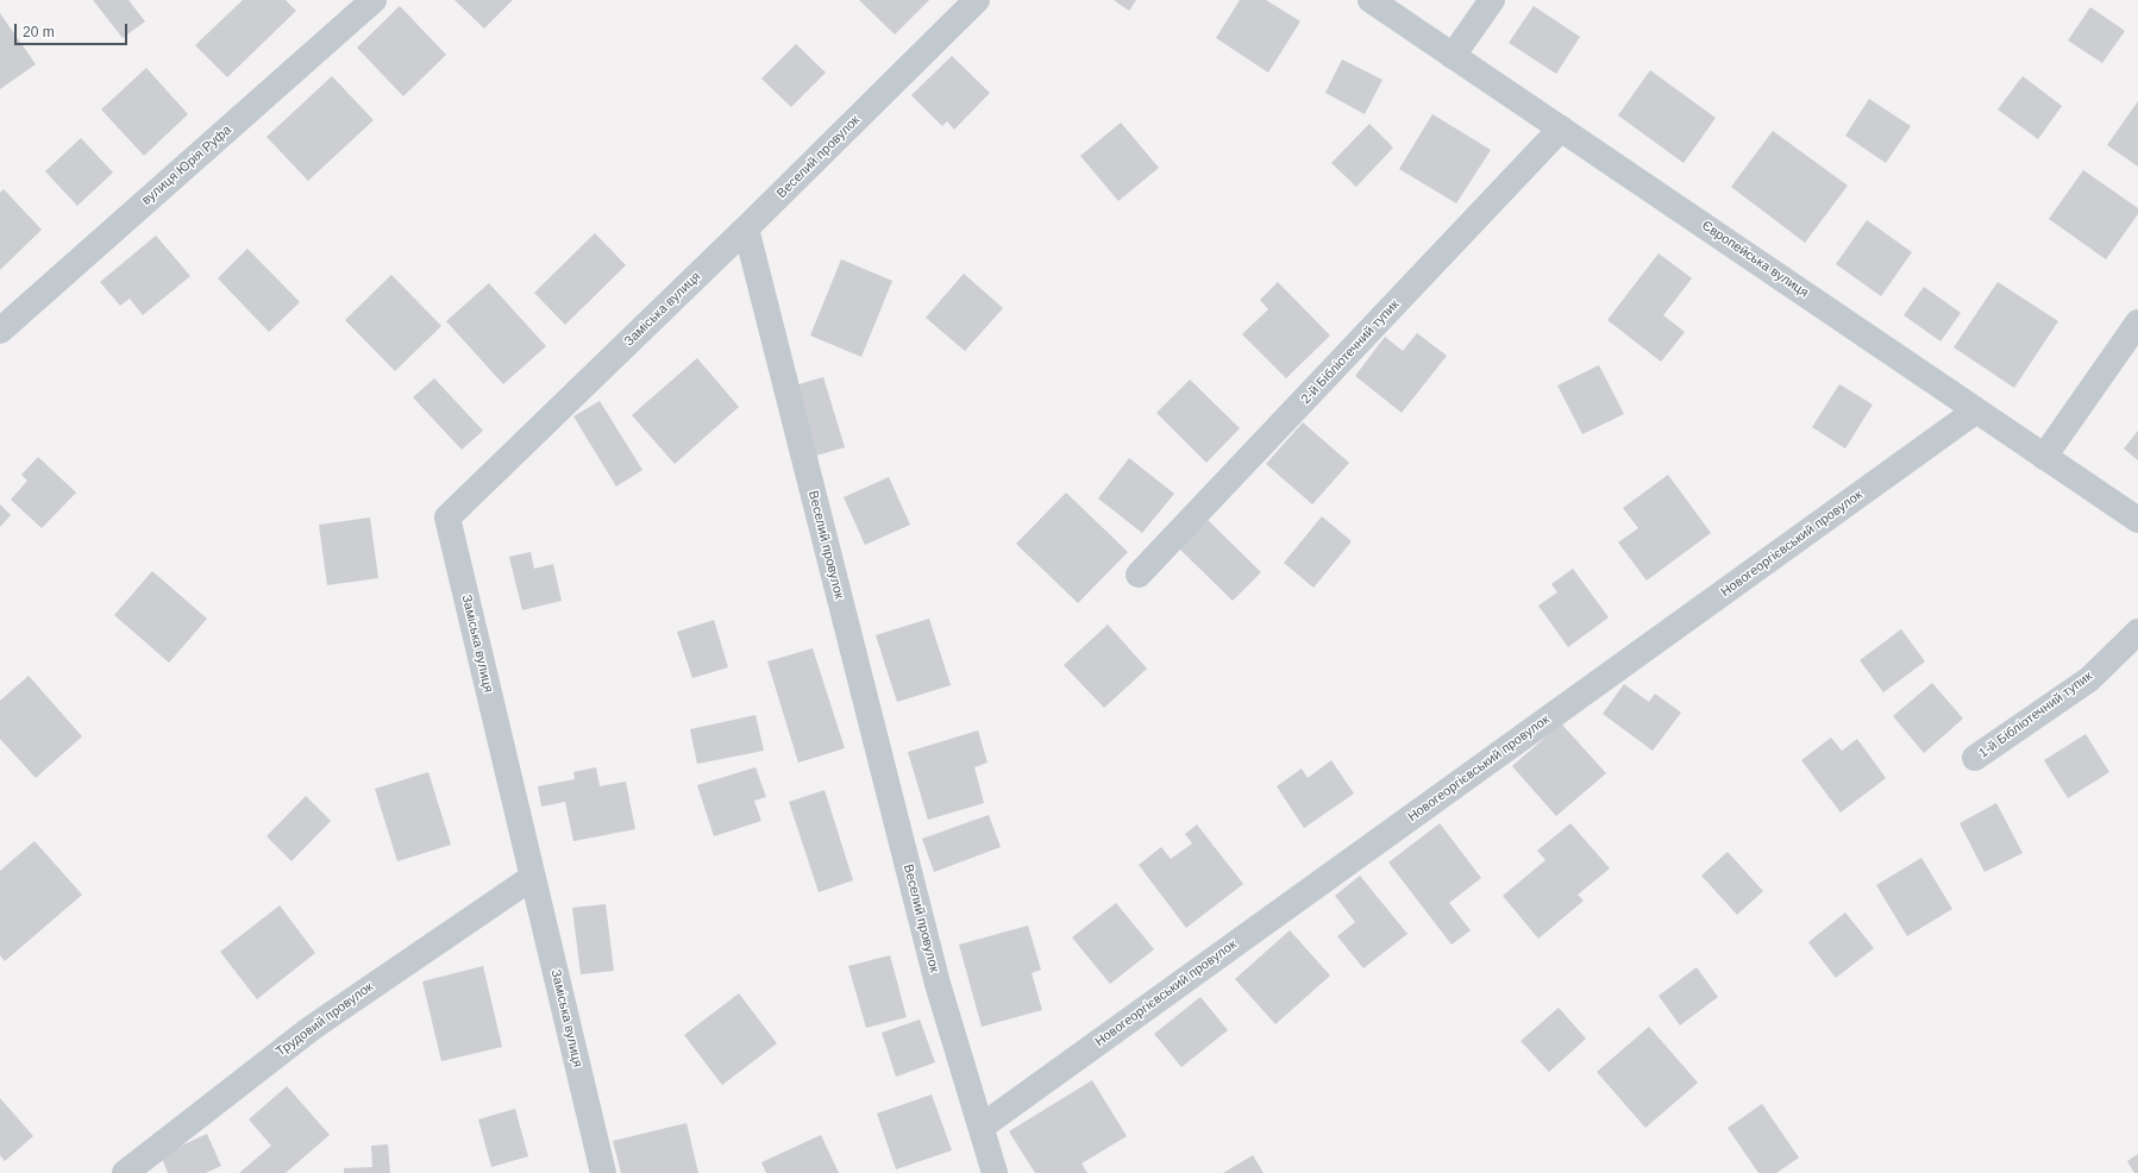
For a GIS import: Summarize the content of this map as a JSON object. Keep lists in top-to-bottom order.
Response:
{
  "streets": {
    "street": [
      "Веселий провулок",
      "вулиця Юрія Руфа",
      "Європейська вулиця",
      "Заміська вулиця",
      "2-й Бібліотечний тупик",
      "Новогеоргієвський провулок",
      "1-й Бібліотечний тупик",
      "Трудовий провулок"
    ]
  },
  "crossings": [
    ["Веселий провулок", "Заміська вулиця"],
    ["Веселий провулок", "Новогеоргієвський провулок"],
    ["Європейська вулиця", "2-й Бібліотечний тупик"],
    ["Європейська вулиця", "Новогеоргієвський провулок"],
    ["Заміська вулиця", "Трудовий провулок"]
  ],
  "scale_bar": "20 m"
}
